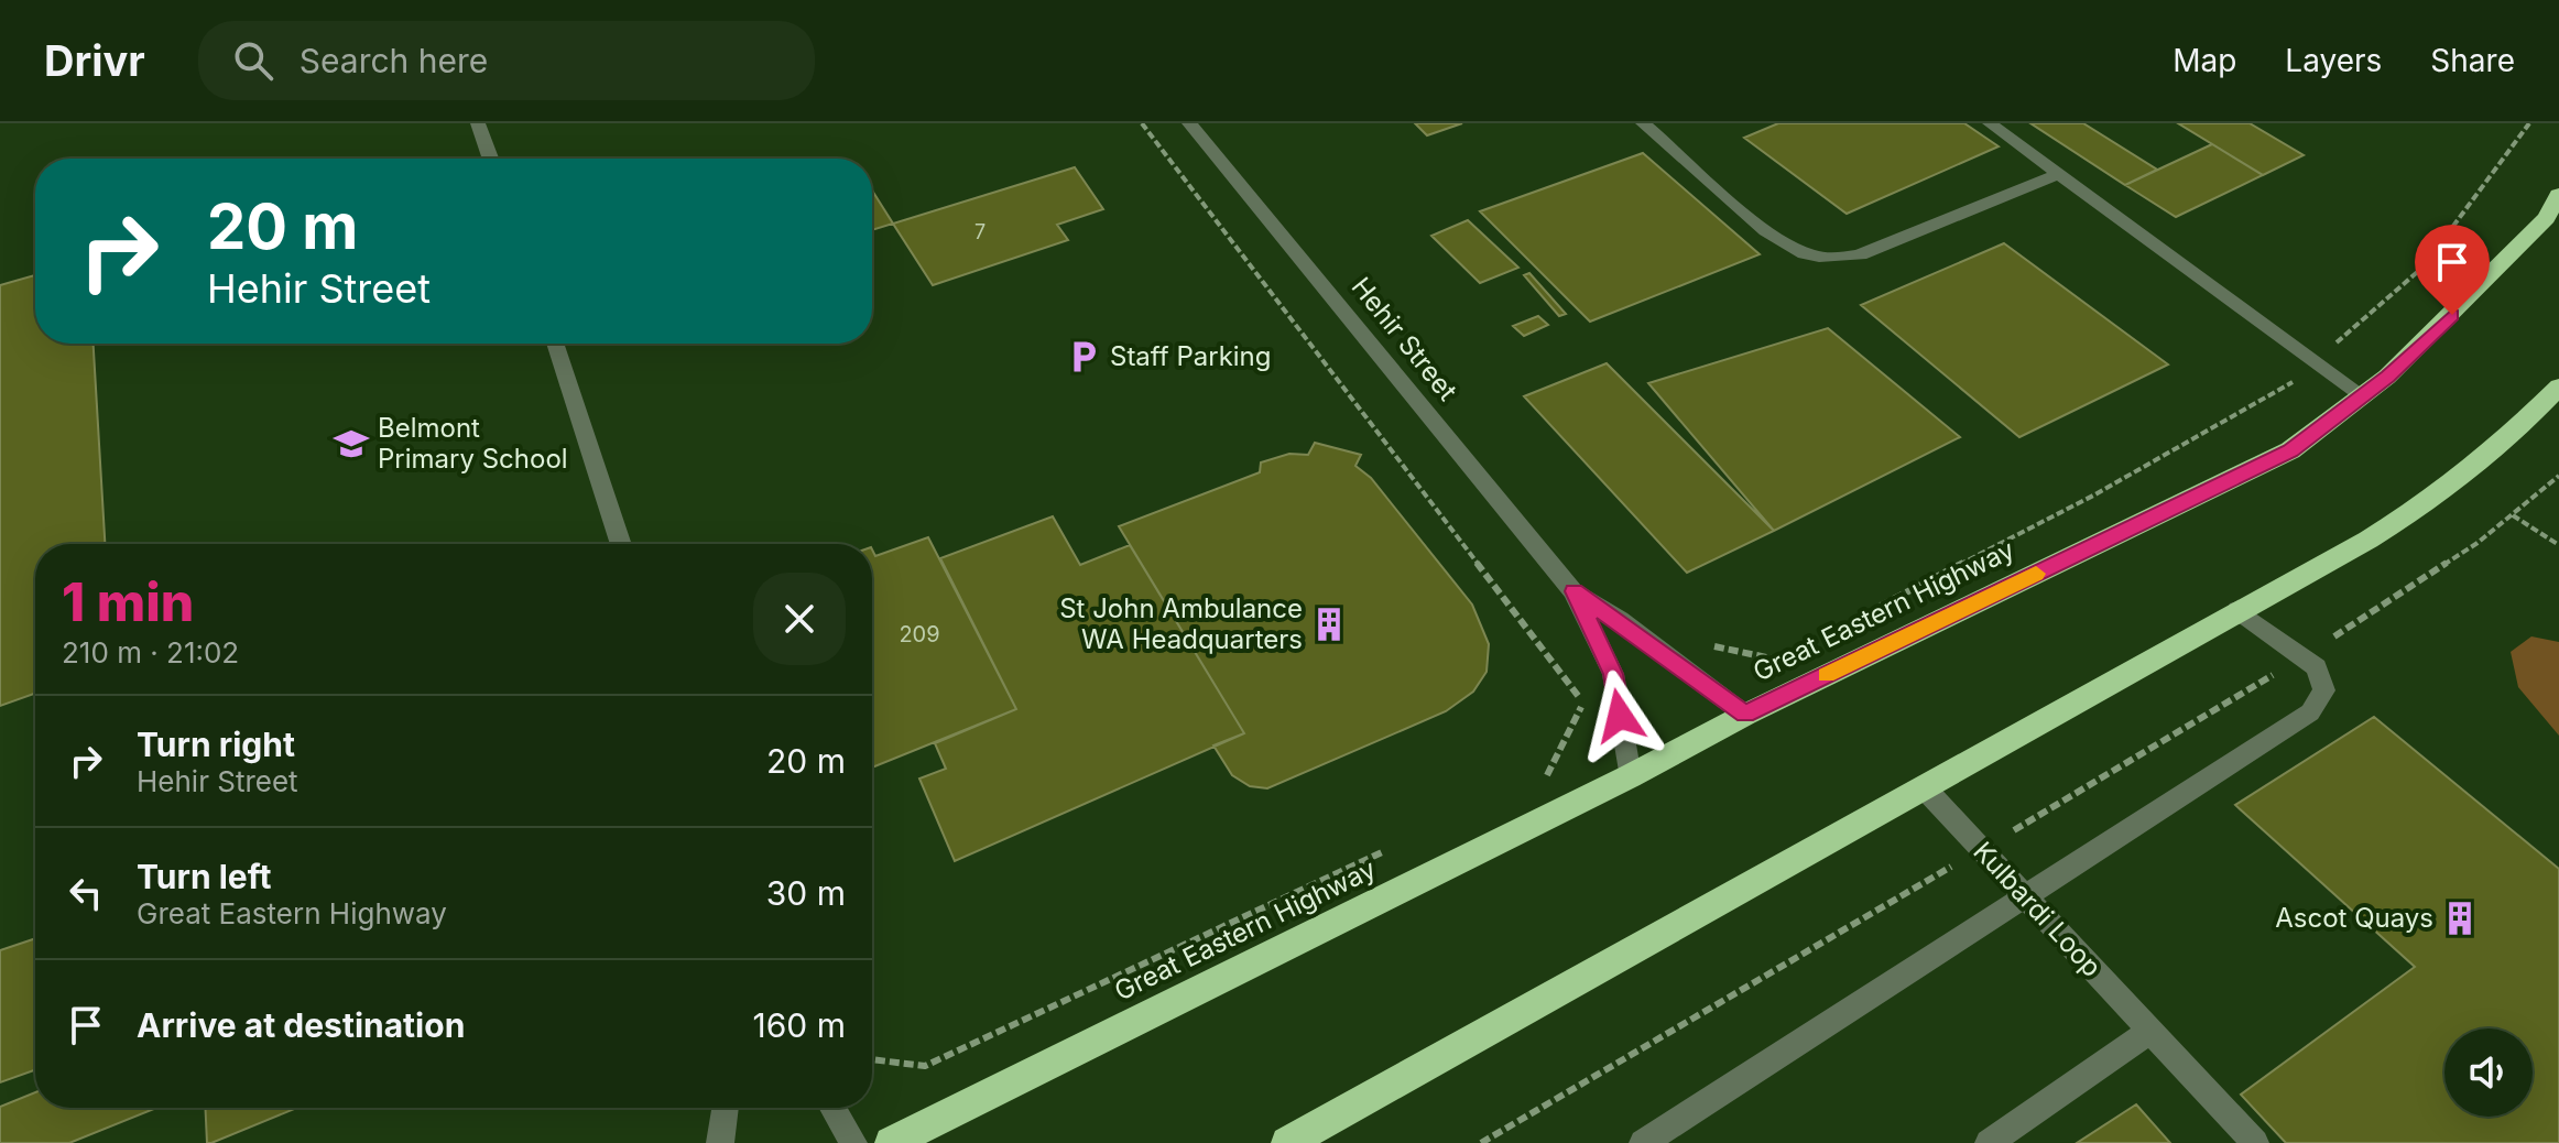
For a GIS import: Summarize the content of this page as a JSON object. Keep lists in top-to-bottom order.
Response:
{
  "streets": {
    "highway": ["Great Eastern Highway"],
    "street": ["Hehir Street", "Kulbardi Loop"]
  },
  "crossings": [
    ["Hehir Street", "Great Eastern Highway"]
  ],
  "places": {
    "parking": ["Staff Parking"],
    "school or university": ["Belmont Primary School"],
    "building": ["St John Ambulance WA Headquarters", "Ascot Quays"]
  },
  "house_numbers": ["7", "209"],
  "page": {
    "header": "Drivr",
    "search": "Search here",
    "nav": ["Map", "Layers", "Share"],
    "turn": ["20 m", "Hehir Street"],
    "heading": ["1 min", "210 m · 21:02"],
    "list": [
      {
        "name": "Turn right",
        "note": "Hehir Street",
        "value": "20 m"
      },
      {
        "name": "Turn left",
        "note": "Great Eastern Highway",
        "value": "30 m"
      },
      {
        "name": "Arrive at destination",
        "value": "160 m"
      }
    ]
  }
}
